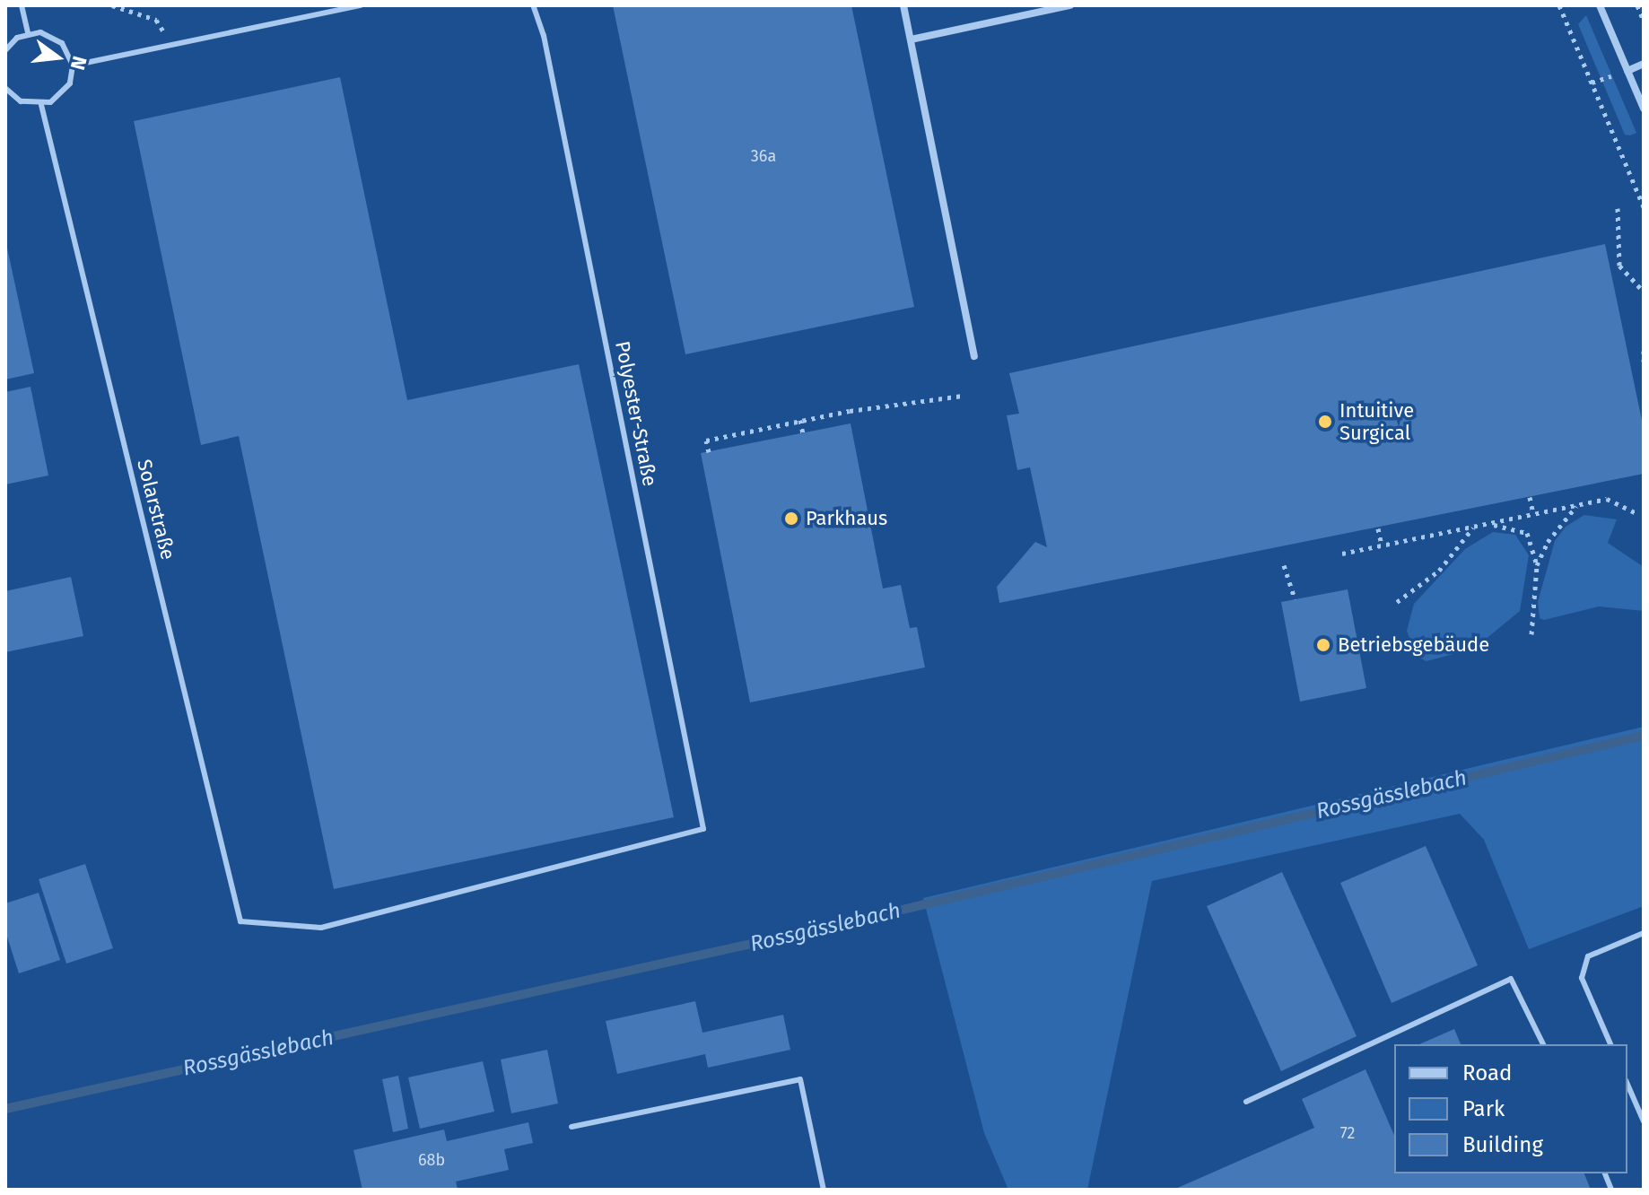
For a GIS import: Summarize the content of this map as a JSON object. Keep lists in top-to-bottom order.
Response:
{
  "streets": {
    "lane": ["Polyester-Straße", "Solarstraße"]
  },
  "crossings": [
    ["Polyester-Straße", "Solarstraße"]
  ],
  "water": ["Rossgässlebach"],
  "places": ["Intuitive Surgical", "Parkhaus", "Betriebsgebäude"],
  "house_numbers": ["36a", "72", "68b"],
  "legend": ["Road", "Park", "Building"],
  "north": "right"
}
